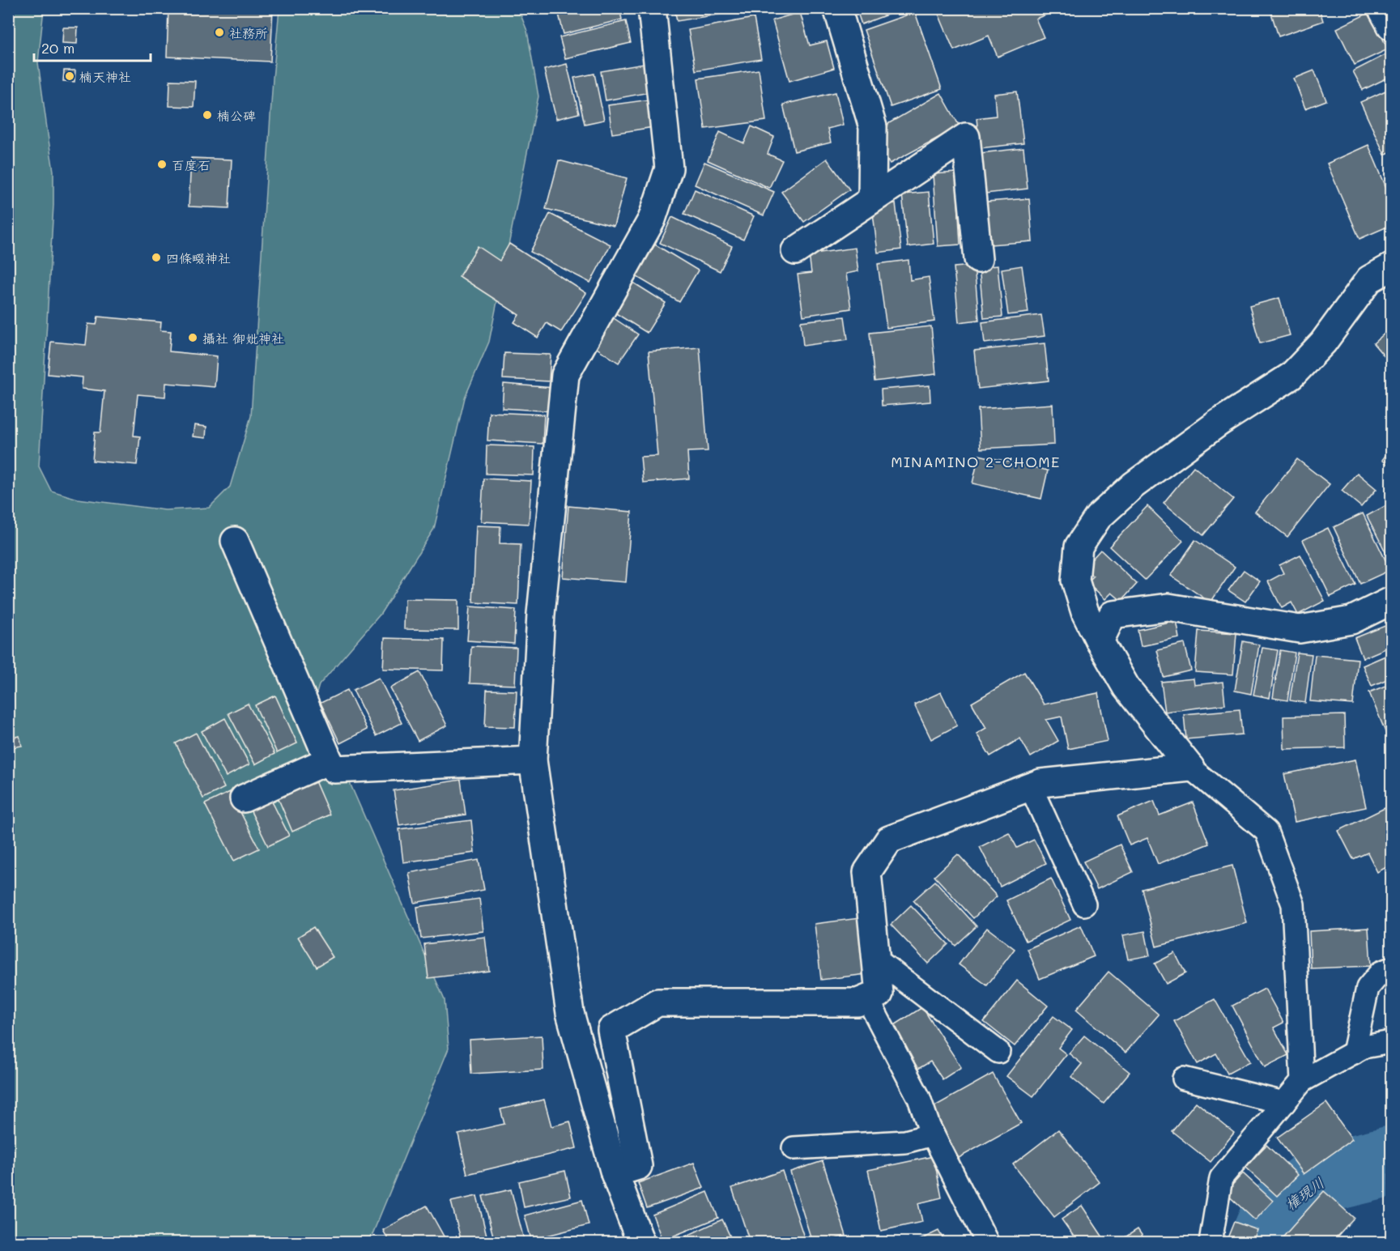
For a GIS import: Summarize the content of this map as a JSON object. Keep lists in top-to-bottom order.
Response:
{
  "districts": ["MINAMINO 2-CHOME"],
  "water": ["権現川"],
  "places": [
    "社務所",
    "楠天神社",
    "楠公碑",
    "百度石",
    "四條畷神社",
    "攝社 御妣神社"
  ],
  "scale_bar": "20 m"
}
